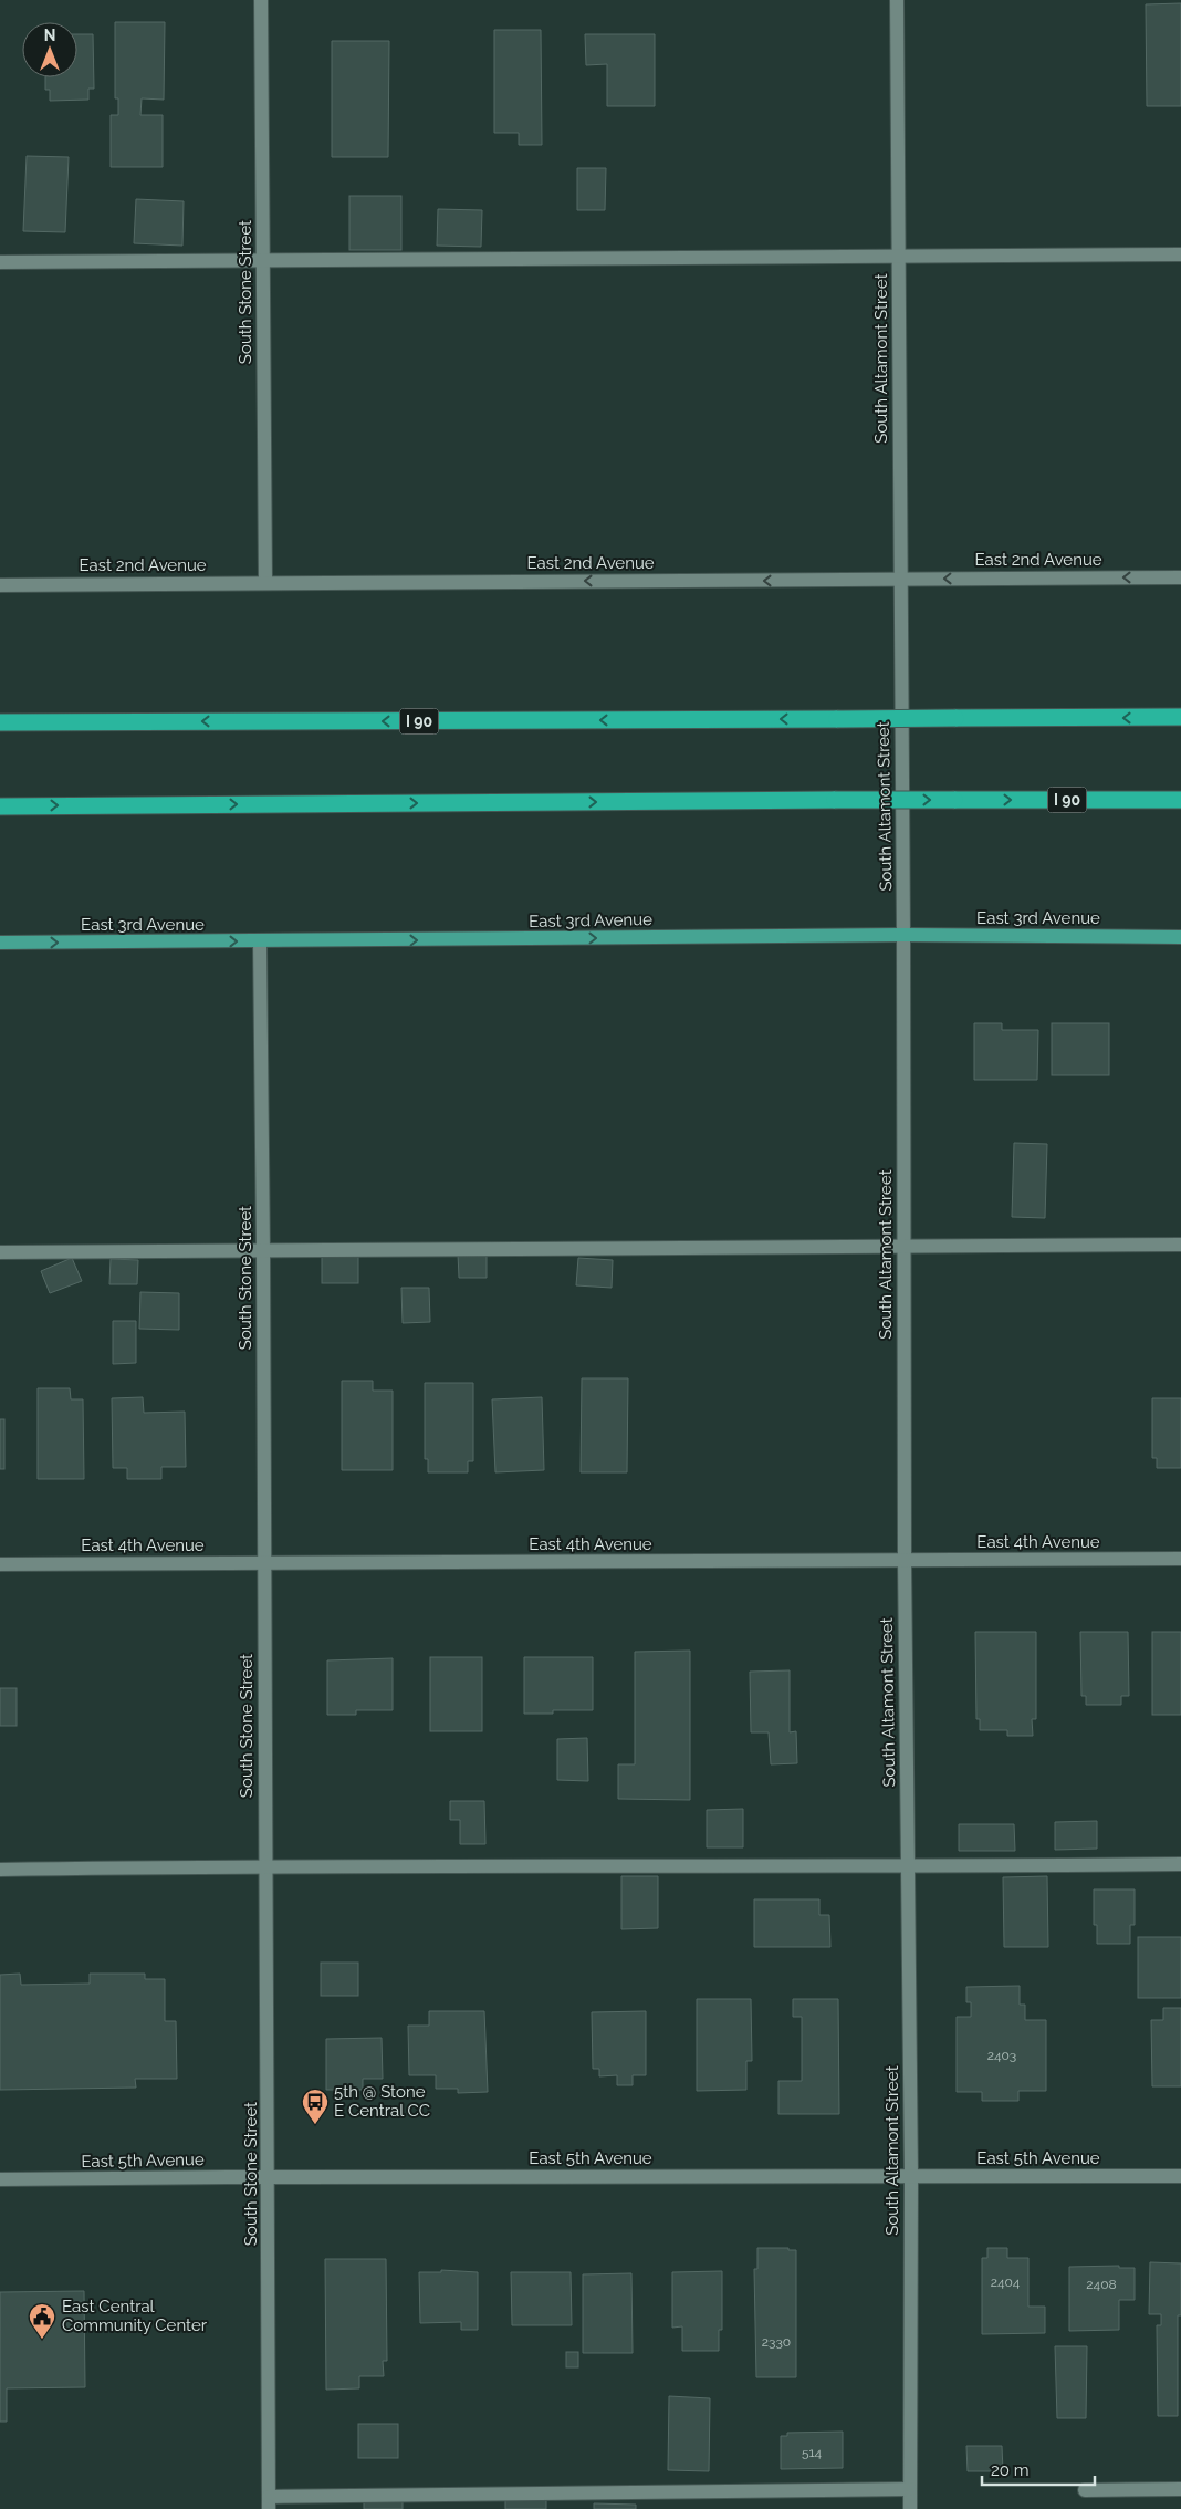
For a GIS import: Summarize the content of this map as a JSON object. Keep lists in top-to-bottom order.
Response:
{
  "streets": {
    "highway": ["I 90"],
    "main road": ["East 3rd Avenue"],
    "street": [
      "South Stone Street",
      "South Altamont Street",
      "East 2nd Avenue",
      "East 4th Avenue",
      "East 5th Avenue"
    ]
  },
  "crossings": [
    ["South Stone Street", "East 2nd Avenue"],
    ["South Stone Street", "East 3rd Avenue"],
    ["South Stone Street", "East 4th Avenue"],
    ["South Stone Street", "East 5th Avenue"],
    ["South Altamont Street", "East 2nd Avenue"],
    ["South Altamont Street", "East 3rd Avenue"],
    ["South Altamont Street", "East 4th Avenue"],
    ["South Altamont Street", "East 5th Avenue"]
  ],
  "one_way": ["East 2nd Avenue", "East 3rd Avenue"],
  "places": {
    "bus stop": ["5th @ Stone E Central CC"],
    "public building": ["East Central Community Center"]
  },
  "house_numbers": [
    "2403",
    "2404",
    "2408",
    "2330",
    "514"
  ],
  "scale_bar": "20 m",
  "north": "top"
}
